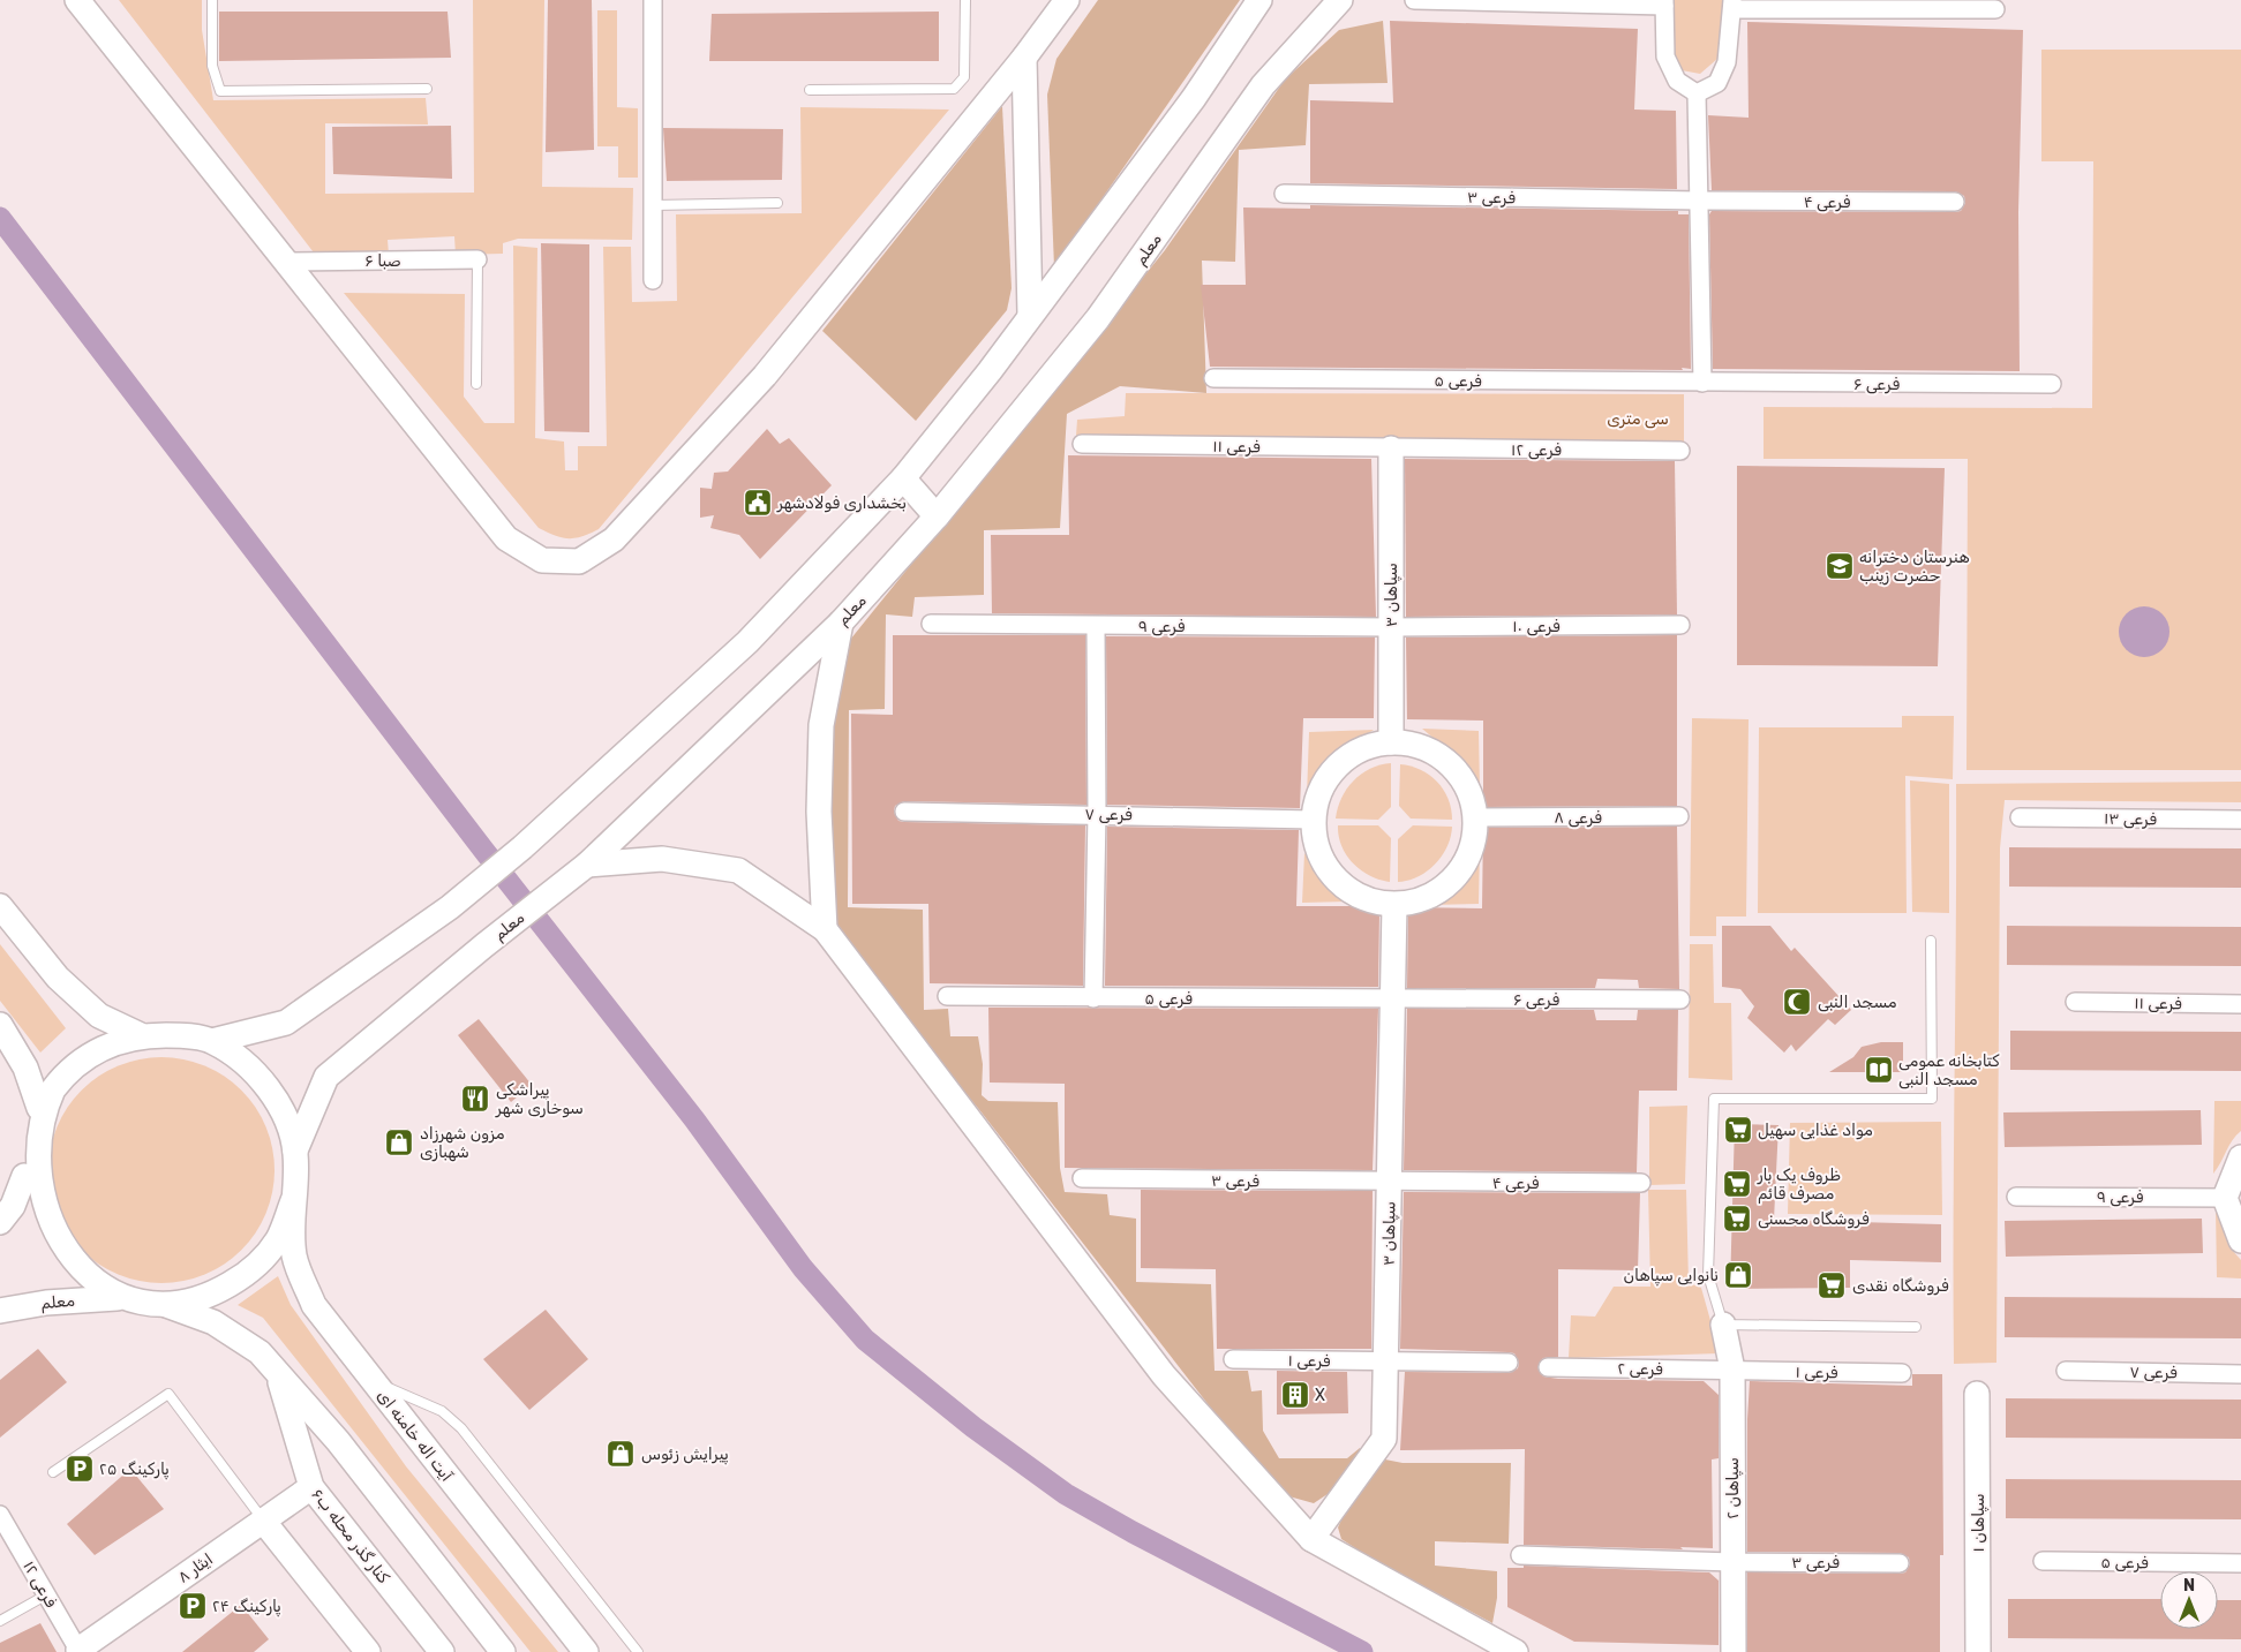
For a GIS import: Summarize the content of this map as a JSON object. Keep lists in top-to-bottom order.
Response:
{
  "streets": {
    "main road": [
      "معلم",
      "سپاهان ۳",
      "آیت اله خامنه ای",
      "سپاهان ۲",
      "سپاهان ۱",
      "کنار گذر محله ب۶",
      "ایثار ۸"
    ],
    "street": [
      "فرعی ۳",
      "فرعی ۴",
      "صبا ۶",
      "فرعی ۵",
      "فرعی ۶",
      "فرعی ۱۱",
      "فرعی ۱۲",
      "فرعی ۹",
      "فرعی ۱۰",
      "فرعی ۷",
      "فرعی ۸",
      "فرعی ۱۳",
      "فرعی ۱",
      "فرعی ۲"
    ]
  },
  "crossings": [
    ["فرعی ۳", "فرعی ۴"],
    ["فرعی ۳", "سپاهان ۳"],
    ["فرعی ۳", "سپاهان ۲"],
    ["فرعی ۴", "سپاهان ۳"],
    ["فرعی ۵", "فرعی ۶"],
    ["فرعی ۵", "سپاهان ۳"],
    ["فرعی ۶", "سپاهان ۳"],
    ["فرعی ۱۱", "فرعی ۱۲"],
    ["فرعی ۱۱", "سپاهان ۳"],
    ["فرعی ۱۲", "سپاهان ۳"],
    ["فرعی ۱۲", "ایثار ۸"],
    ["سپاهان ۳", "فرعی ۹"],
    ["سپاهان ۳", "فرعی ۱۰"],
    ["سپاهان ۳", "فرعی ۷"],
    ["سپاهان ۳", "فرعی ۸"],
    ["سپاهان ۳", "فرعی ۱"],
    ["فرعی ۹", "فرعی ۱۰"],
    ["فرعی ۷", "فرعی ۸"],
    ["فرعی ۱", "فرعی ۲"],
    ["فرعی ۱", "سپاهان ۲"],
    ["فرعی ۲", "سپاهان ۲"],
    ["کنار گذر محله ب۶", "ایثار ۸"]
  ],
  "parks": ["سی متری"],
  "places": {
    "public building": ["بخشداری فولادشهر"],
    "school or university": ["هنرستان دخترانه حضرت زینب"],
    "mosque": ["مسجد النبی"],
    "library": ["کتابخانه عمومی مسجد النبی"],
    "restaurant": ["پیراشکی سوخاری شهر"],
    "supermarket": [
      "مواد غذایی سهیل",
      "ظروف یک بار مصرف قائم",
      "فروشگاه محسنی",
      "فروشگاه نقدی"
    ],
    "shop": ["مزون شهرزاد شهبازی", "نانوایی سپاهان", "پیرایش زئوس"],
    "building": ["X"],
    "parking": ["پارکینگ ۲۵", "پارکینگ ۲۴"]
  },
  "north": "top"
}
